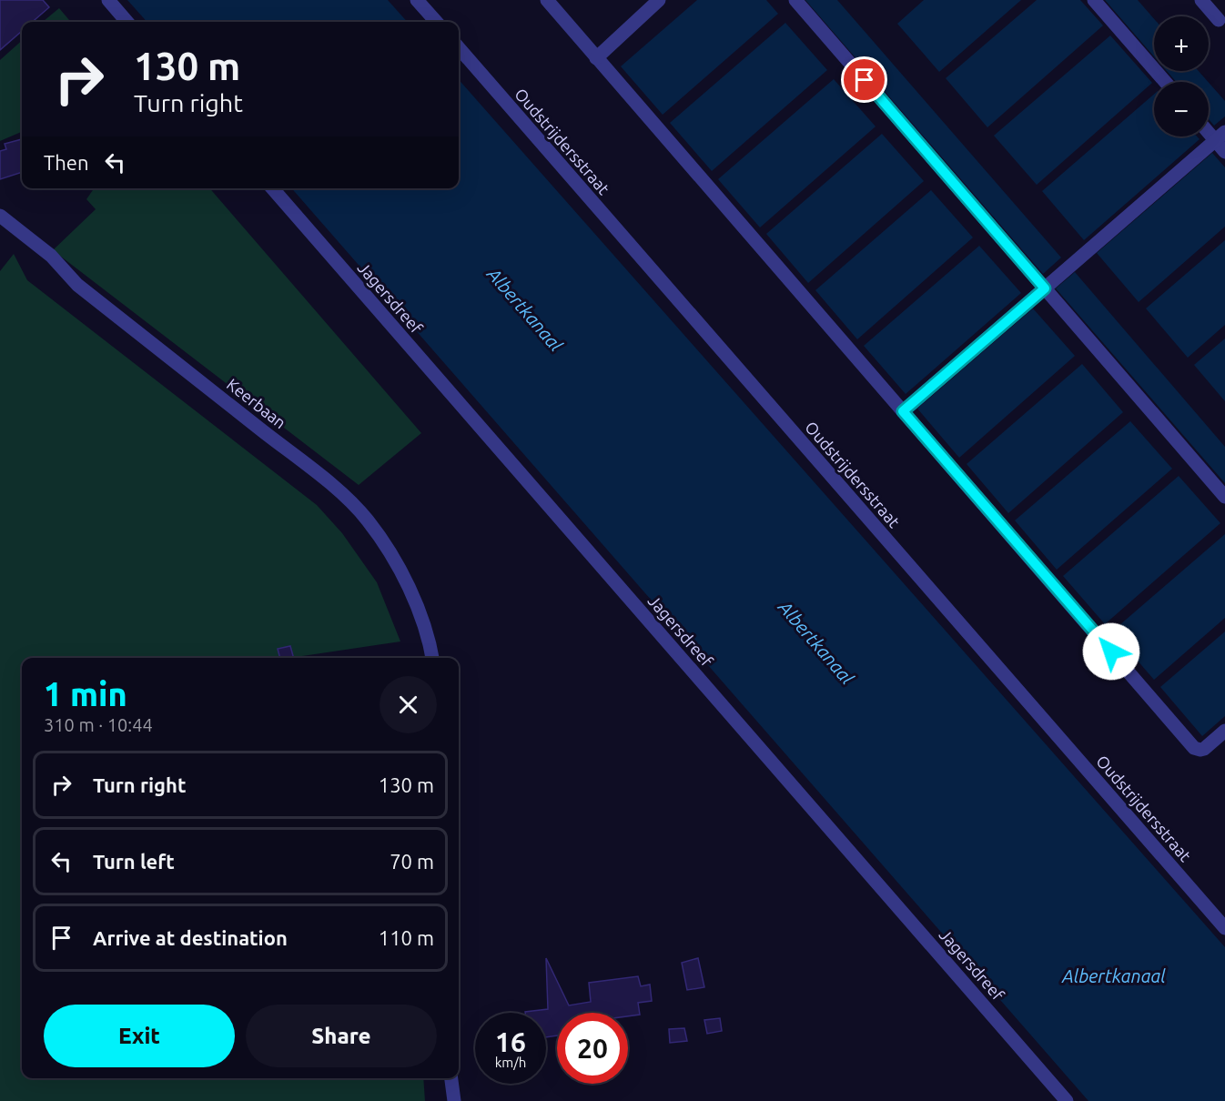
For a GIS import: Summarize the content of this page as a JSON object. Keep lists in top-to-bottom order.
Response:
{
  "streets": {
    "street": ["Oudstrijdersstraat", "Jagersdreef", "Keerbaan"]
  },
  "water": ["Albertkanaal"],
  "page": {
    "map_buttons": ["+", "−"],
    "turn": ["130 m", "Turn right"],
    "then": "Then",
    "heading": ["1 min", "310 m · 10:44"],
    "list": [
      {
        "name": "Turn right",
        "value": "130 m"
      },
      {
        "name": "Turn left",
        "value": "70 m"
      },
      {
        "name": "Arrive at destination",
        "value": "110 m"
      }
    ],
    "buttons": ["Exit", "Share"],
    "speed": "16 km/h",
    "limit": "20"
  }
}
